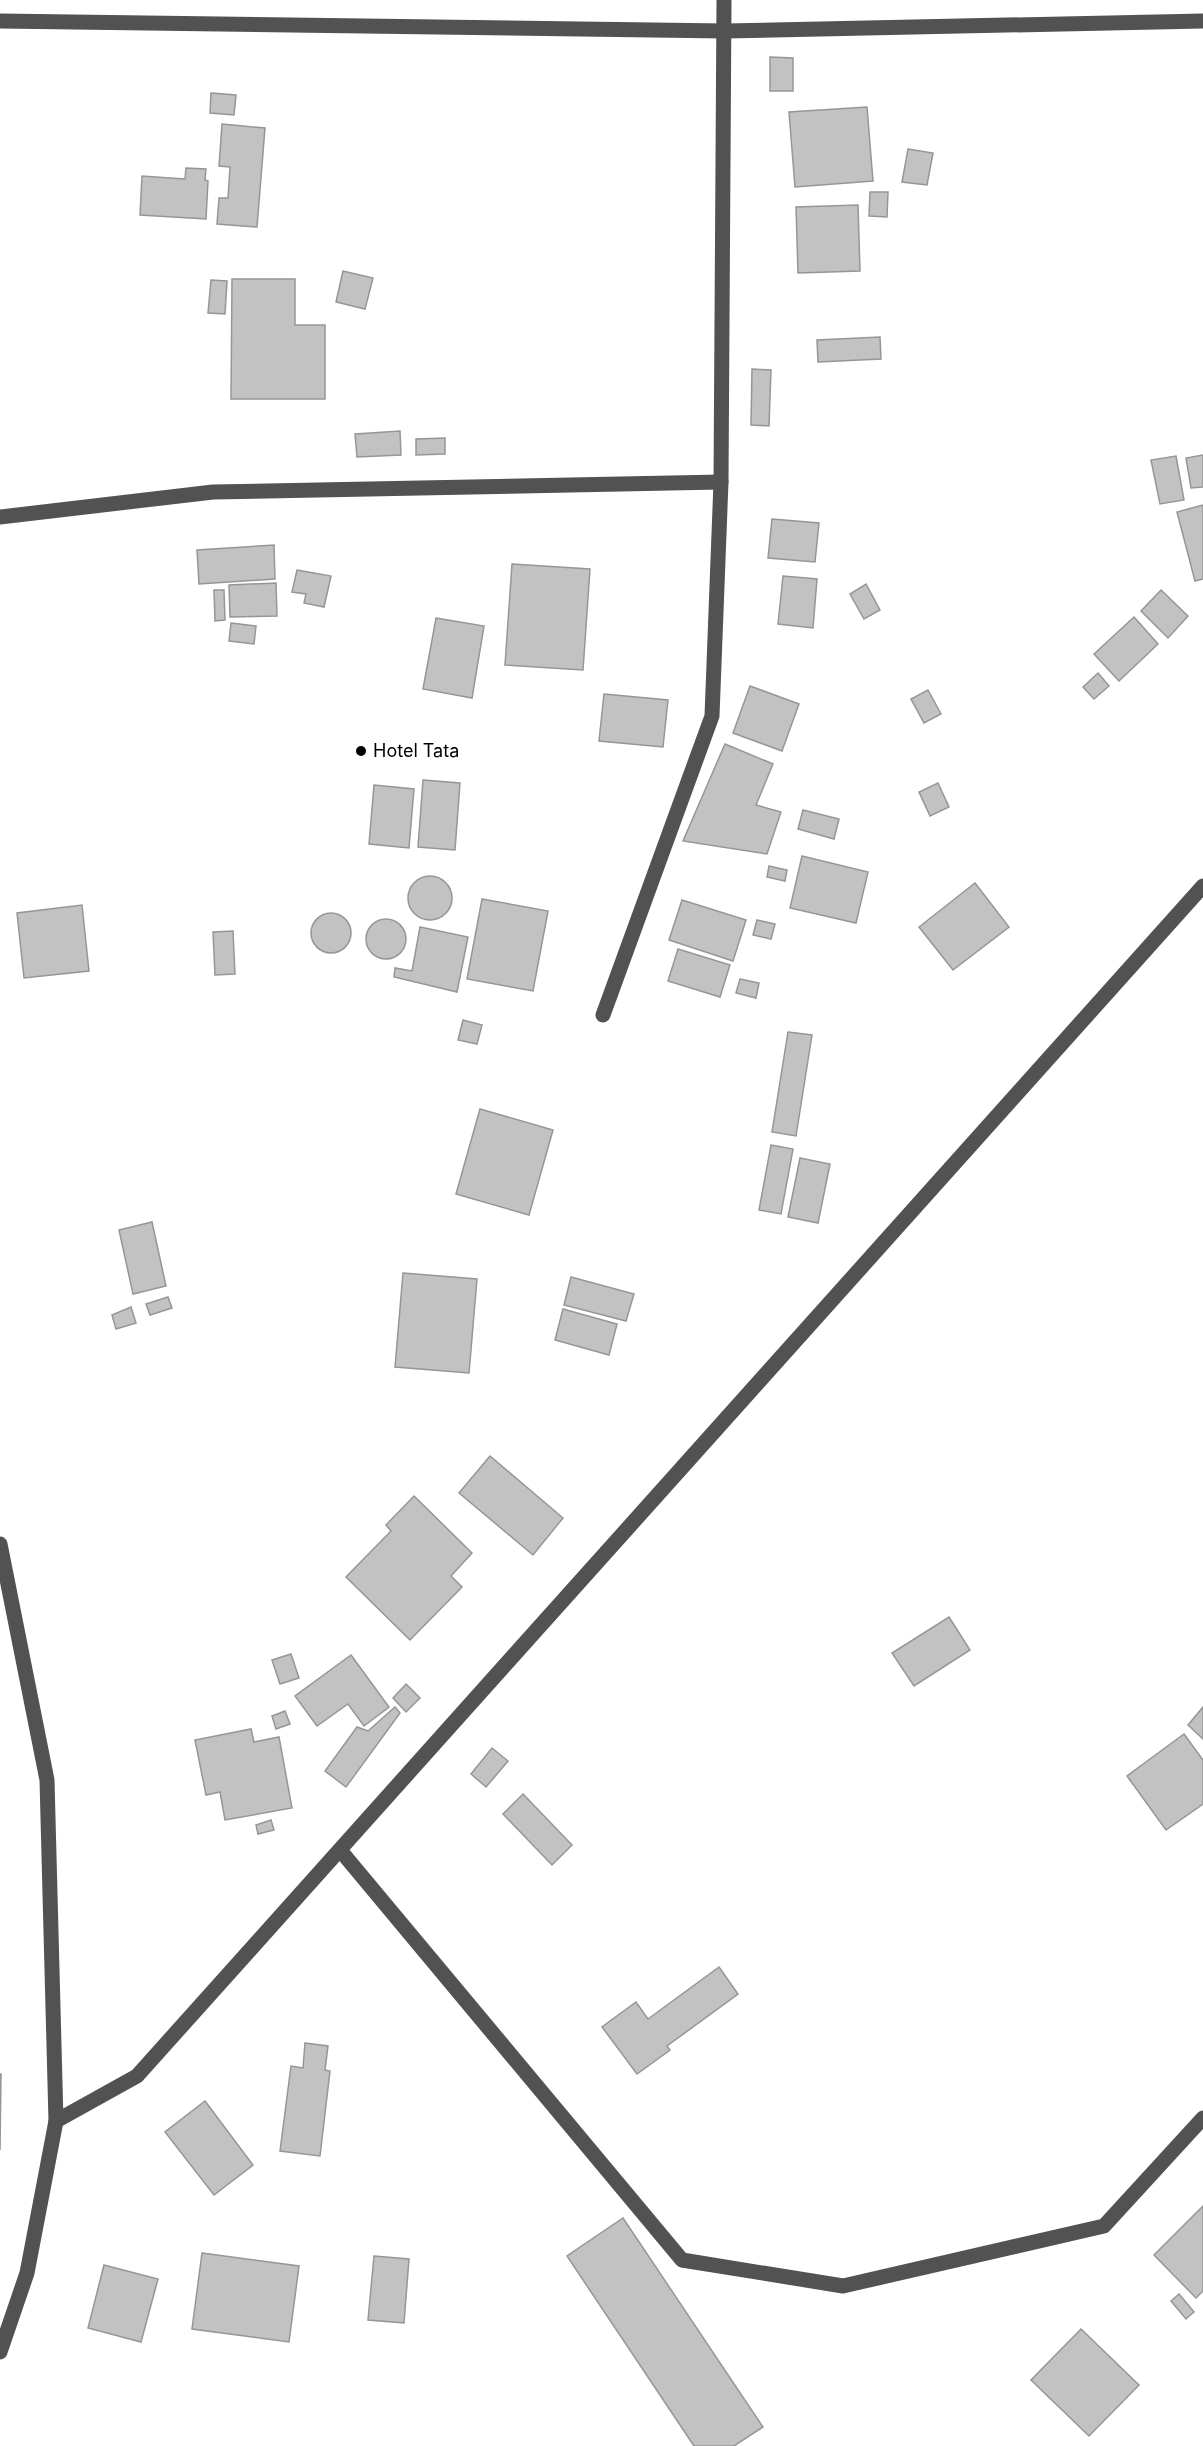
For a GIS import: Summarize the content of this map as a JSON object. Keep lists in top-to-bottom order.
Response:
{
  "places": ["Hotel Tata"]
}
